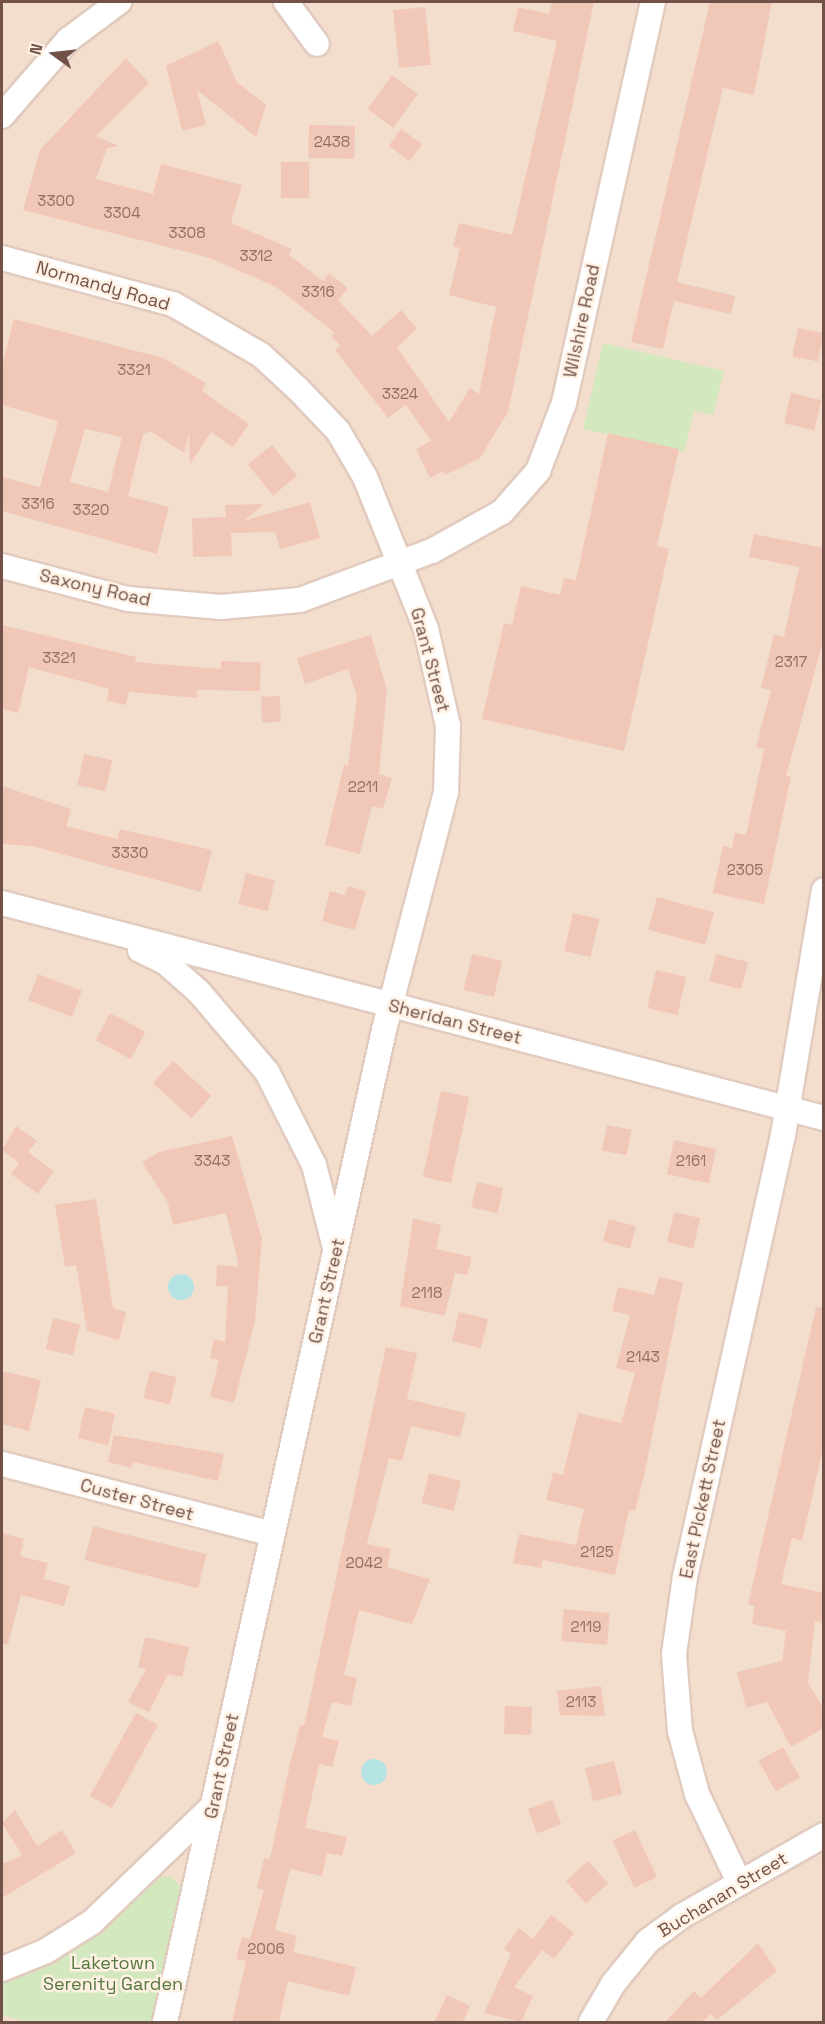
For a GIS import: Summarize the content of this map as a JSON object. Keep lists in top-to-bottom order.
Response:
{
  "streets": {
    "street": [
      "Normandy Road",
      "Wilshire Road",
      "Saxony Road",
      "Grant Street",
      "Sheridan Street",
      "East Pickett Street",
      "Custer Street",
      "Buchanan Street"
    ]
  },
  "crossings": [
    ["Normandy Road", "Wilshire Road"],
    ["Normandy Road", "Saxony Road"],
    ["Normandy Road", "Grant Street"],
    ["Wilshire Road", "Saxony Road"],
    ["Wilshire Road", "Grant Street"],
    ["Saxony Road", "Grant Street"],
    ["Grant Street", "Sheridan Street"],
    ["Grant Street", "Custer Street"],
    ["Sheridan Street", "East Pickett Street"],
    ["East Pickett Street", "Buchanan Street"]
  ],
  "parks": ["Laketown Serenity Garden"],
  "house_numbers": [
    "2438",
    "3300",
    "3304",
    "3308",
    "3312",
    "3316",
    "3321",
    "3324",
    "3316",
    "3320",
    "3321",
    "2317",
    "2211",
    "3330",
    "2305",
    "3343",
    "2161",
    "2118",
    "2143",
    "2125",
    "2042",
    "2119",
    "2113",
    "2006"
  ],
  "north": "left"
}
